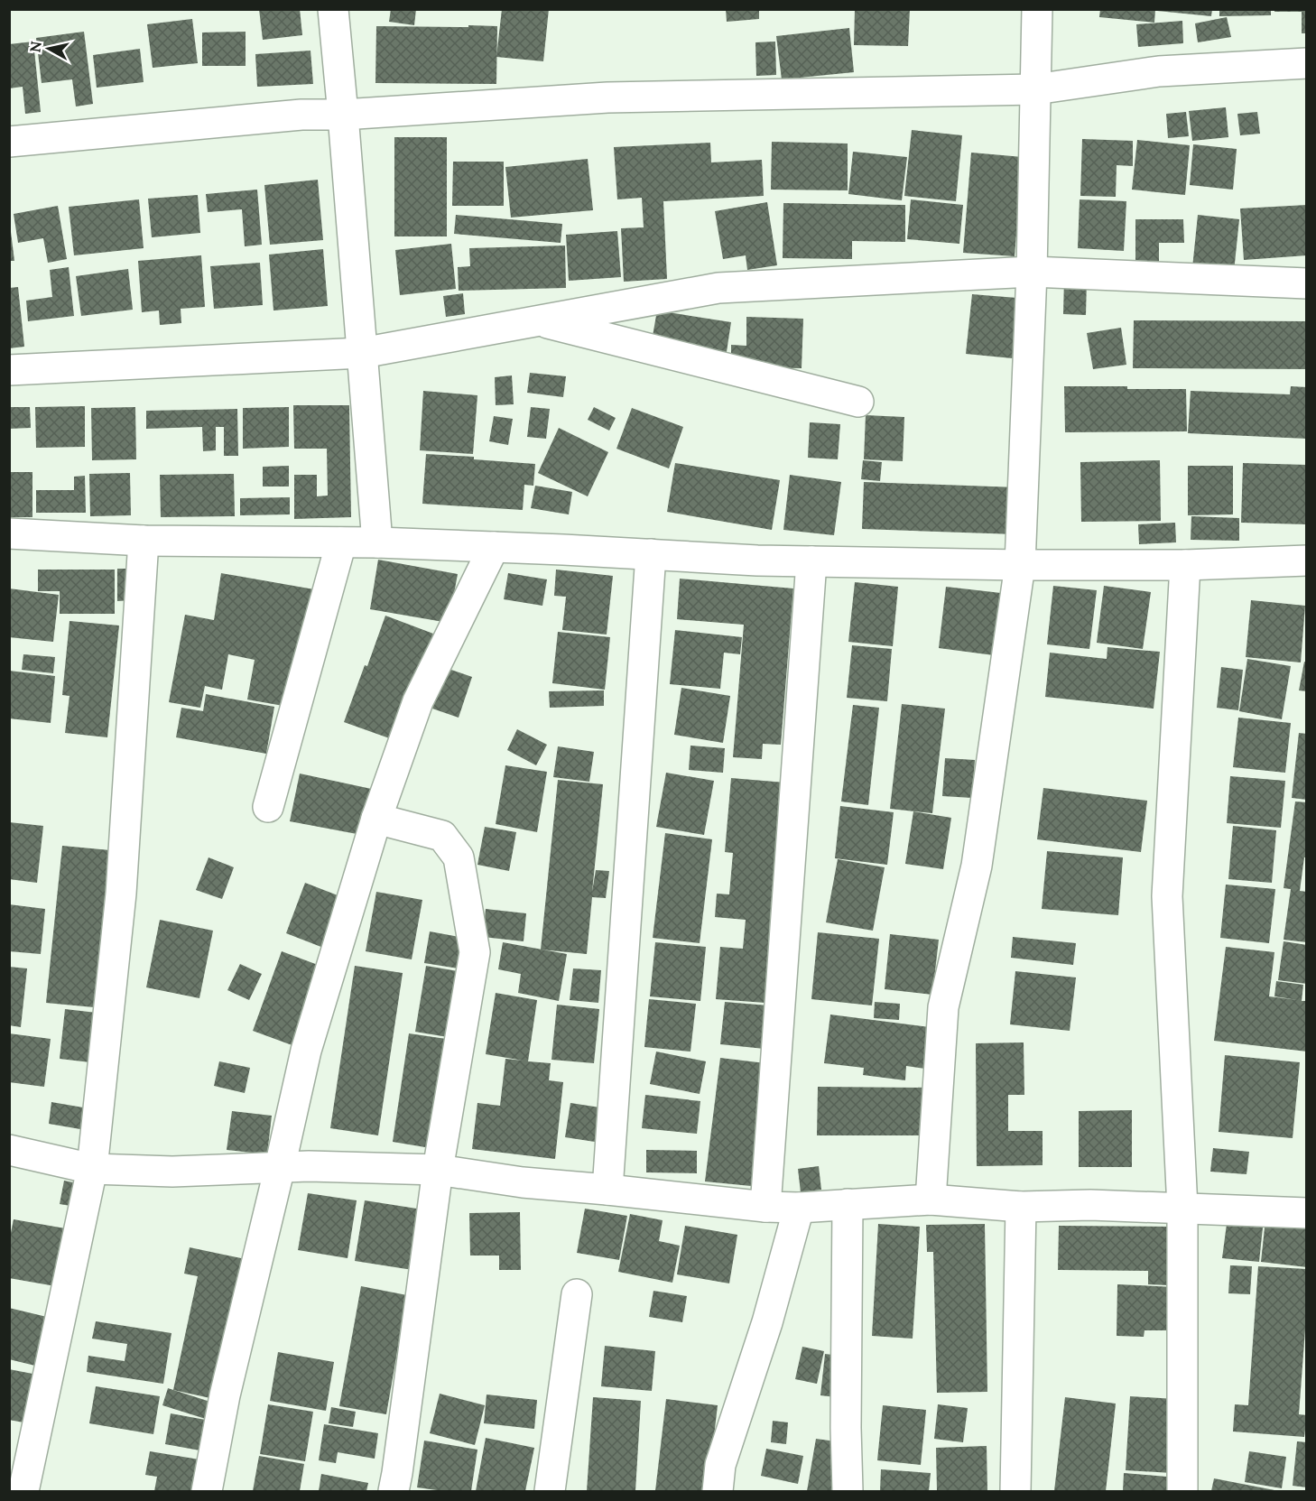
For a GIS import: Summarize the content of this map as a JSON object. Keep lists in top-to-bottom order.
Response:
{
  "north": "left"
}
